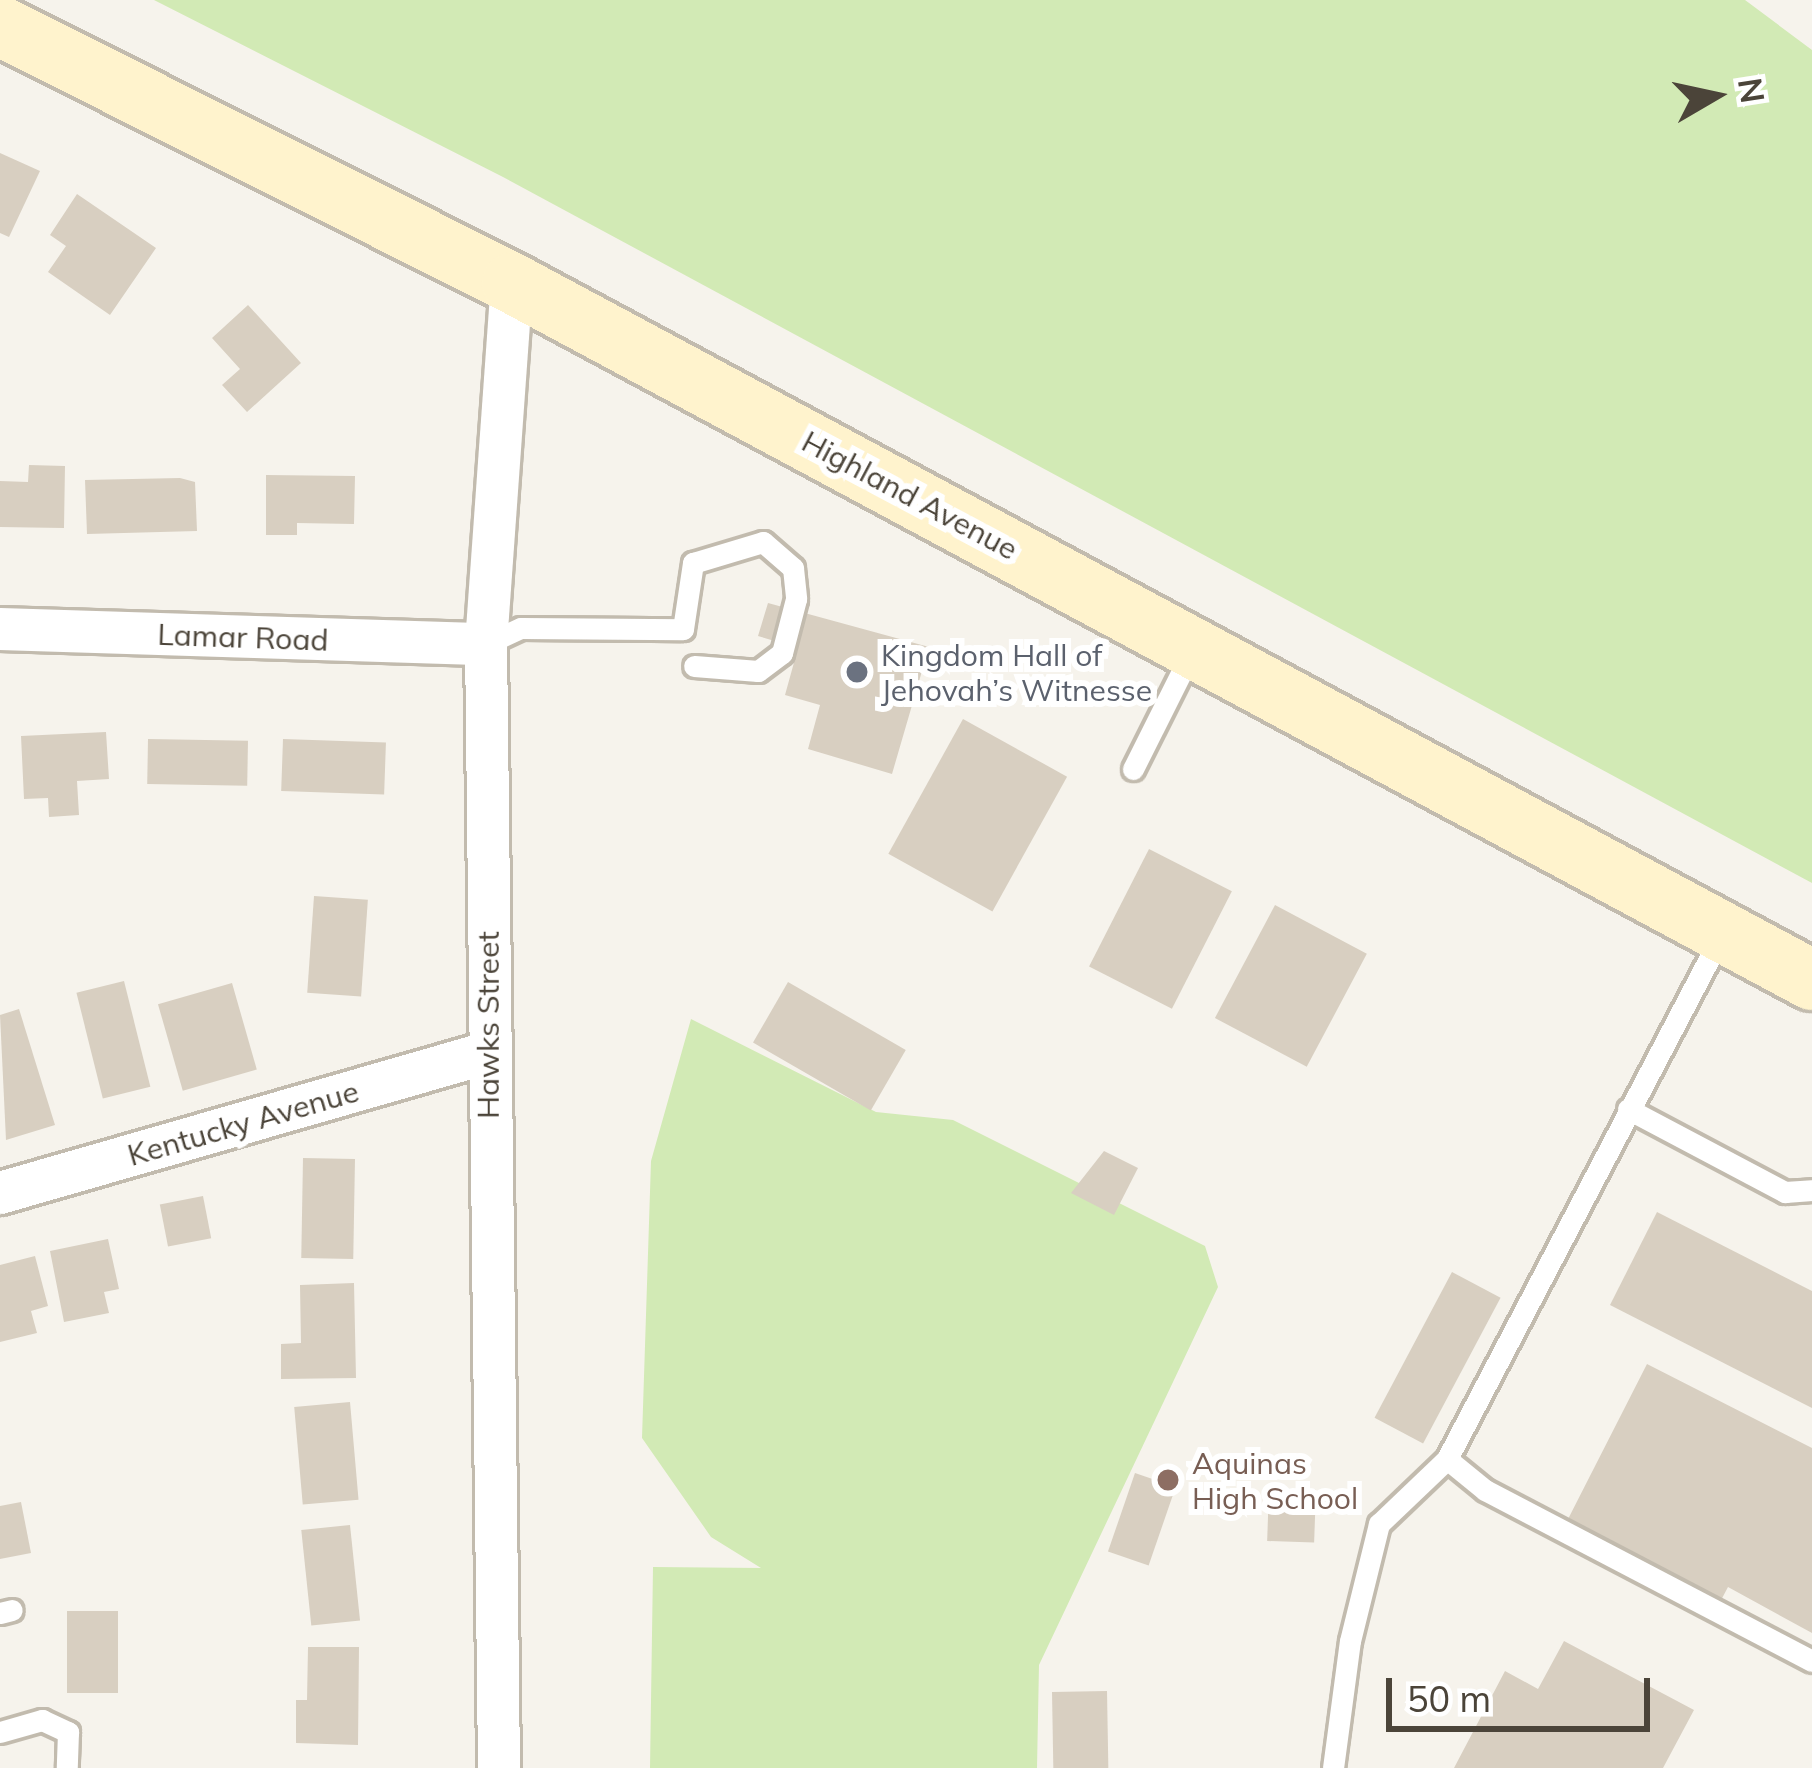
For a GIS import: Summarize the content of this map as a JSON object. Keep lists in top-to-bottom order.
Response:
{
  "streets": {
    "main road": ["Highland Avenue"],
    "street": ["Lamar Road", "Hawks Street", "Kentucky Avenue"]
  },
  "crossings": [
    ["Highland Avenue", "Hawks Street"],
    ["Lamar Road", "Hawks Street"],
    ["Hawks Street", "Kentucky Avenue"]
  ],
  "places": ["Kingdom Hall of Jehovah’s Witnesse", "Aquinas High School"],
  "scale_bar": "50 m",
  "north": "right"
}
